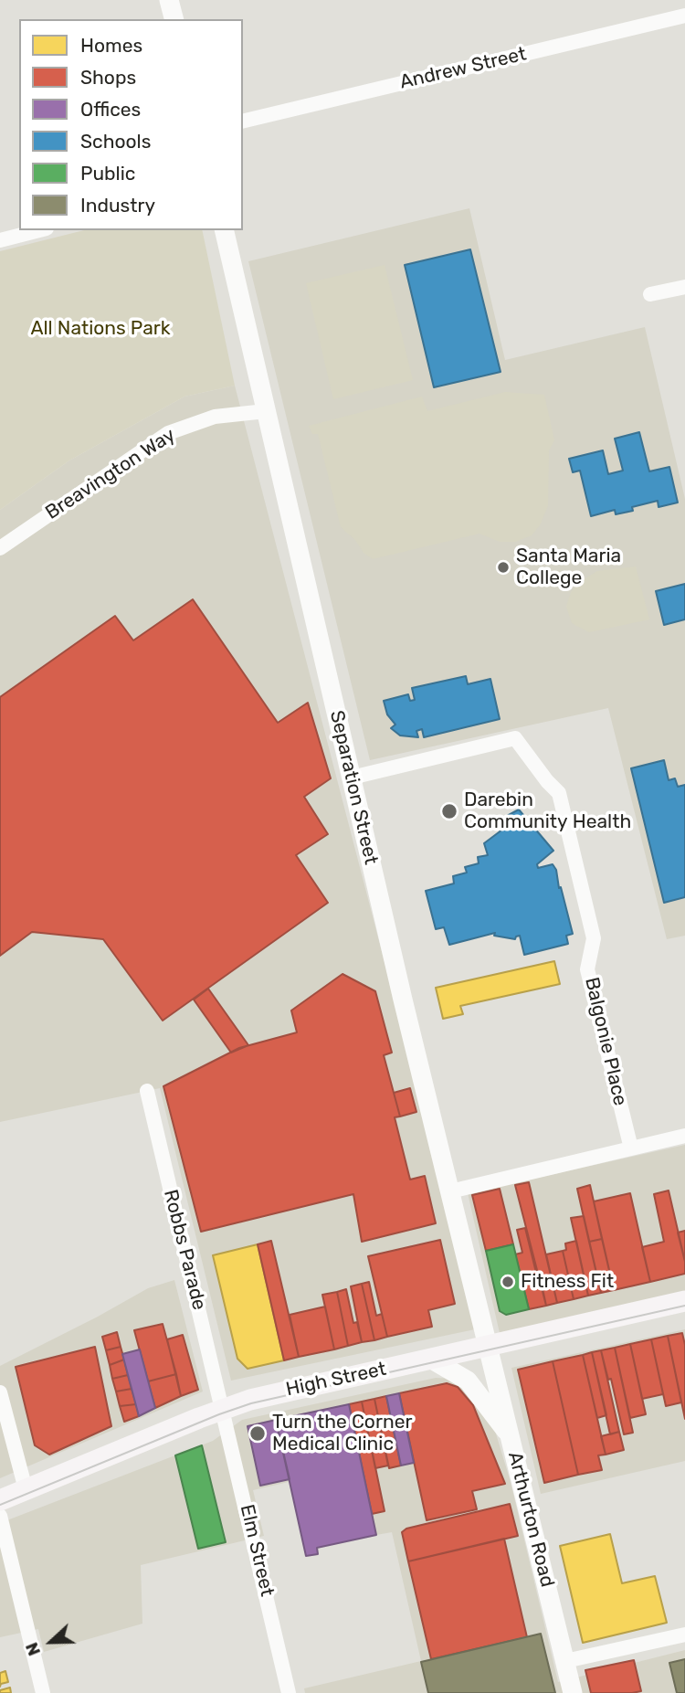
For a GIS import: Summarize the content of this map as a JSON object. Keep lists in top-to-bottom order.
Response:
{
  "streets": {
    "main road": ["High Street"],
    "street": [
      "Andrew Street",
      "Breavington Way",
      "Separation Street",
      "Balgonie Place",
      "Robbs Parade",
      "Arthurton Road",
      "Elm Street"
    ]
  },
  "crossings": [
    ["Breavington Way", "Separation Street"],
    ["Separation Street", "Balgonie Place"],
    ["Separation Street", "High Street"],
    ["Separation Street", "Arthurton Road"],
    ["Robbs Parade", "High Street"],
    ["Robbs Parade", "Elm Street"],
    ["High Street", "Arthurton Road"],
    ["High Street", "Elm Street"]
  ],
  "parks": ["All Nations Park"],
  "places": [
    "Santa Maria College",
    "Darebin Community Health",
    "Fitness Fit",
    "Turn the Corner Medical Clinic"
  ],
  "legend": [
    "Homes",
    "Shops",
    "Offices",
    "Schools",
    "Public",
    "Industry"
  ],
  "north": "left"
}
